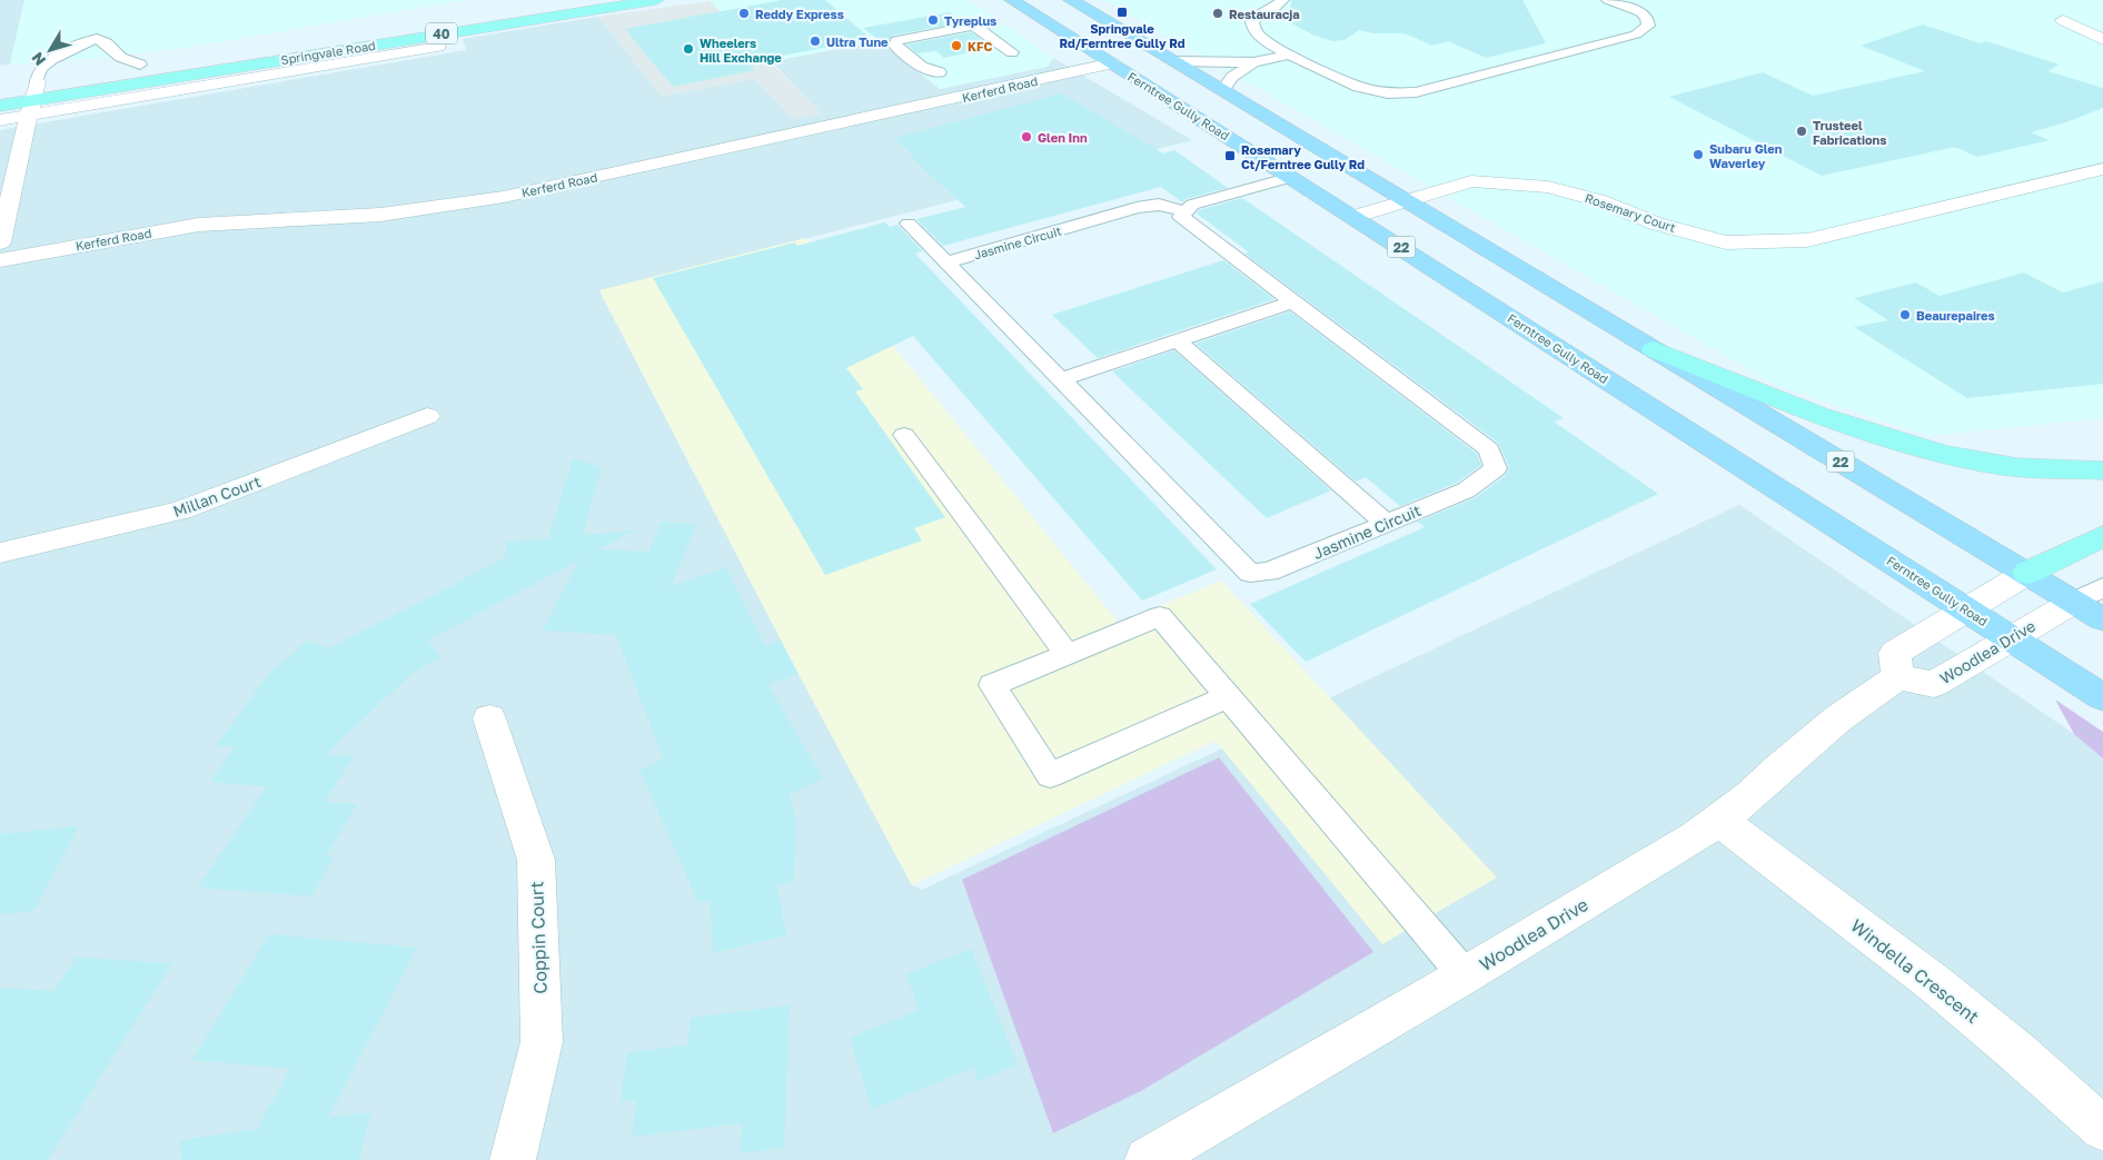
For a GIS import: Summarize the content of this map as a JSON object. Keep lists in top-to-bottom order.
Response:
{
  "streets": {
    "highway": ["40", "Springvale Road"],
    "main road": ["Ferntree Gully Road", "22"],
    "street": [
      "Kerferd Road",
      "Rosemary Court",
      "Millan Court",
      "Woodlea Drive",
      "Coppin Court",
      "Windella Crescent"
    ],
    "lane": ["Jasmine Circuit"]
  },
  "crossings": [
    ["Kerferd Road", "Ferntree Gully Road"],
    ["Ferntree Gully Road", "Rosemary Court"],
    ["Ferntree Gully Road", "Woodlea Drive"],
    ["Rosemary Court", "22"],
    ["22", "Woodlea Drive"],
    ["Woodlea Drive", "Windella Crescent"]
  ],
  "places": {
    "transit": ["Springvale Rd/Ferntree Gully Rd", "Rosemary Ct/Ferntree Gully Rd"],
    "other": [
      "Reddy Express",
      "Restauracja",
      "Tyreplus",
      "Ultra Tune",
      "KFC",
      "Wheelers Hill Exchange",
      "Trusteel Fabrications",
      "Glen Inn",
      "Subaru Glen Waverley",
      "Beaurepaires"
    ]
  },
  "north": "bottom left"
}
